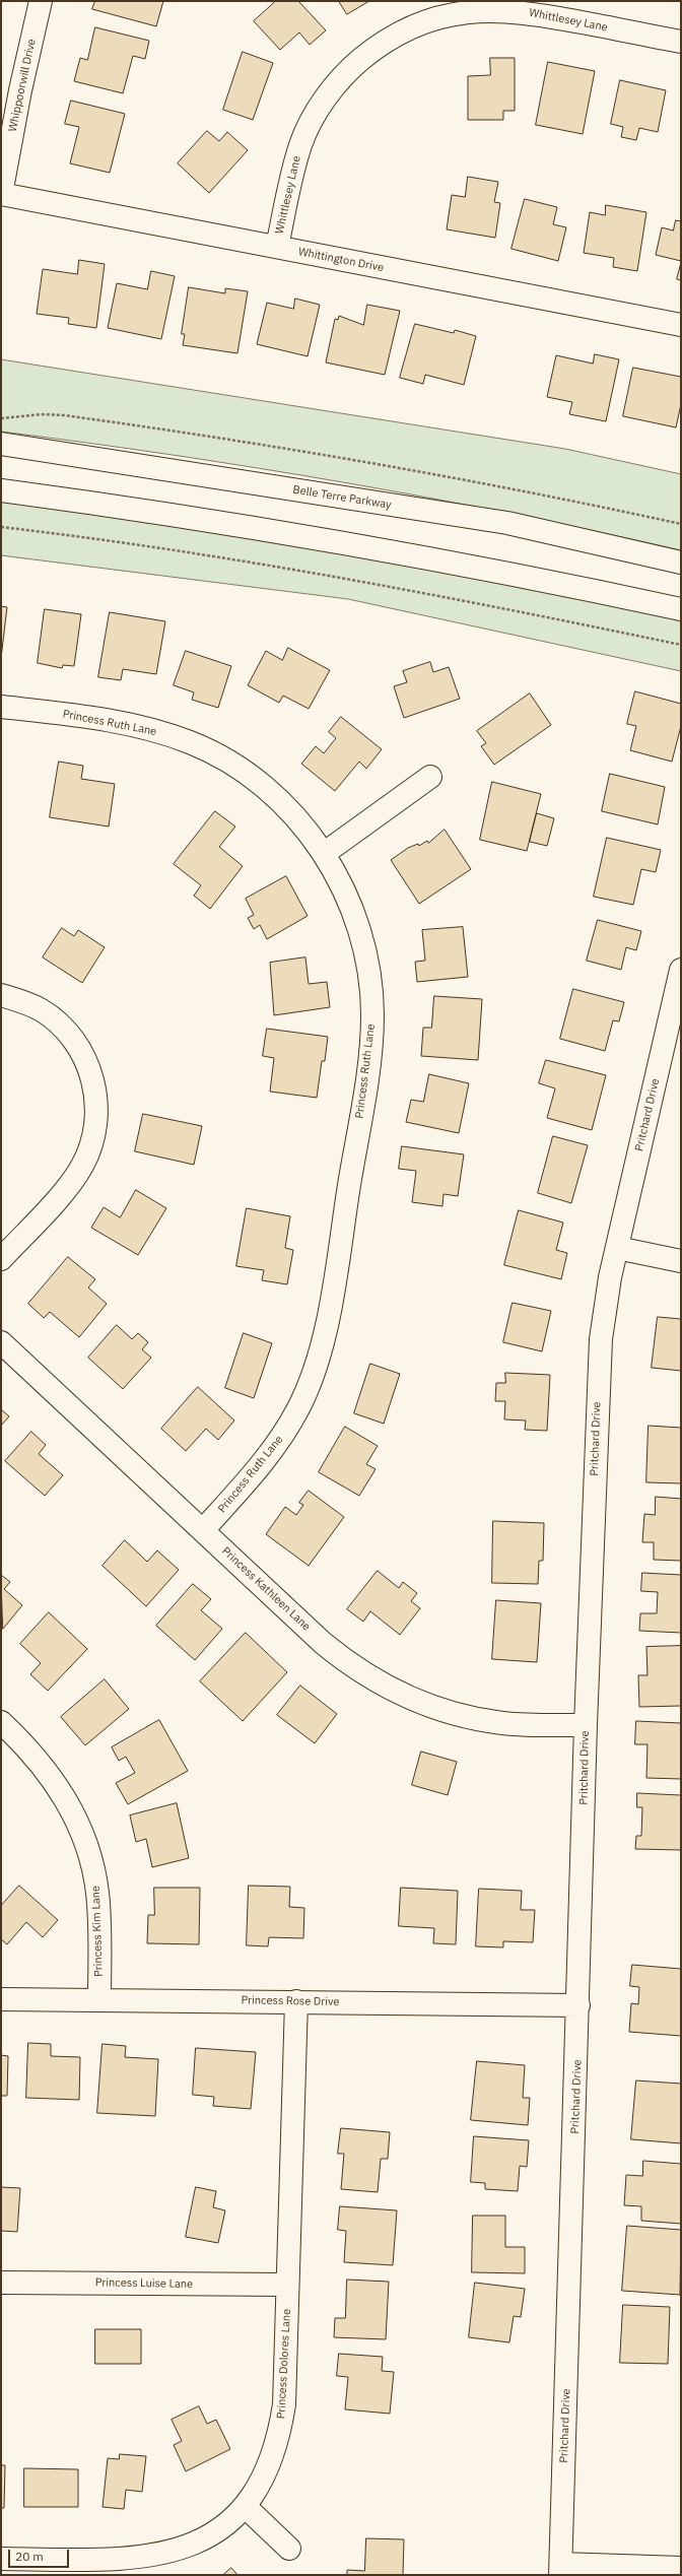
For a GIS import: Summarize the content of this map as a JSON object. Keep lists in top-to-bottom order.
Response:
{
  "streets": {
    "street": [
      "Whittlesey Lane",
      "Whippoorwill Drive",
      "Whittington Drive",
      "Belle Terre Parkway",
      "Princess Ruth Lane",
      "Pritchard Drive",
      "Princess Kathleen Lane",
      "Princess Kim Lane",
      "Princess Rose Drive",
      "Princess Luise Lane",
      "Princess Dolores Lane"
    ]
  },
  "crossings": [
    ["Whittlesey Lane", "Whittington Drive"],
    ["Whippoorwill Drive", "Whittington Drive"],
    ["Princess Ruth Lane", "Princess Kathleen Lane"],
    ["Pritchard Drive", "Princess Kathleen Lane"],
    ["Pritchard Drive", "Princess Rose Drive"],
    ["Princess Kim Lane", "Princess Rose Drive"],
    ["Princess Rose Drive", "Princess Dolores Lane"],
    ["Princess Luise Lane", "Princess Dolores Lane"]
  ],
  "scale_bar": "20 m"
}
